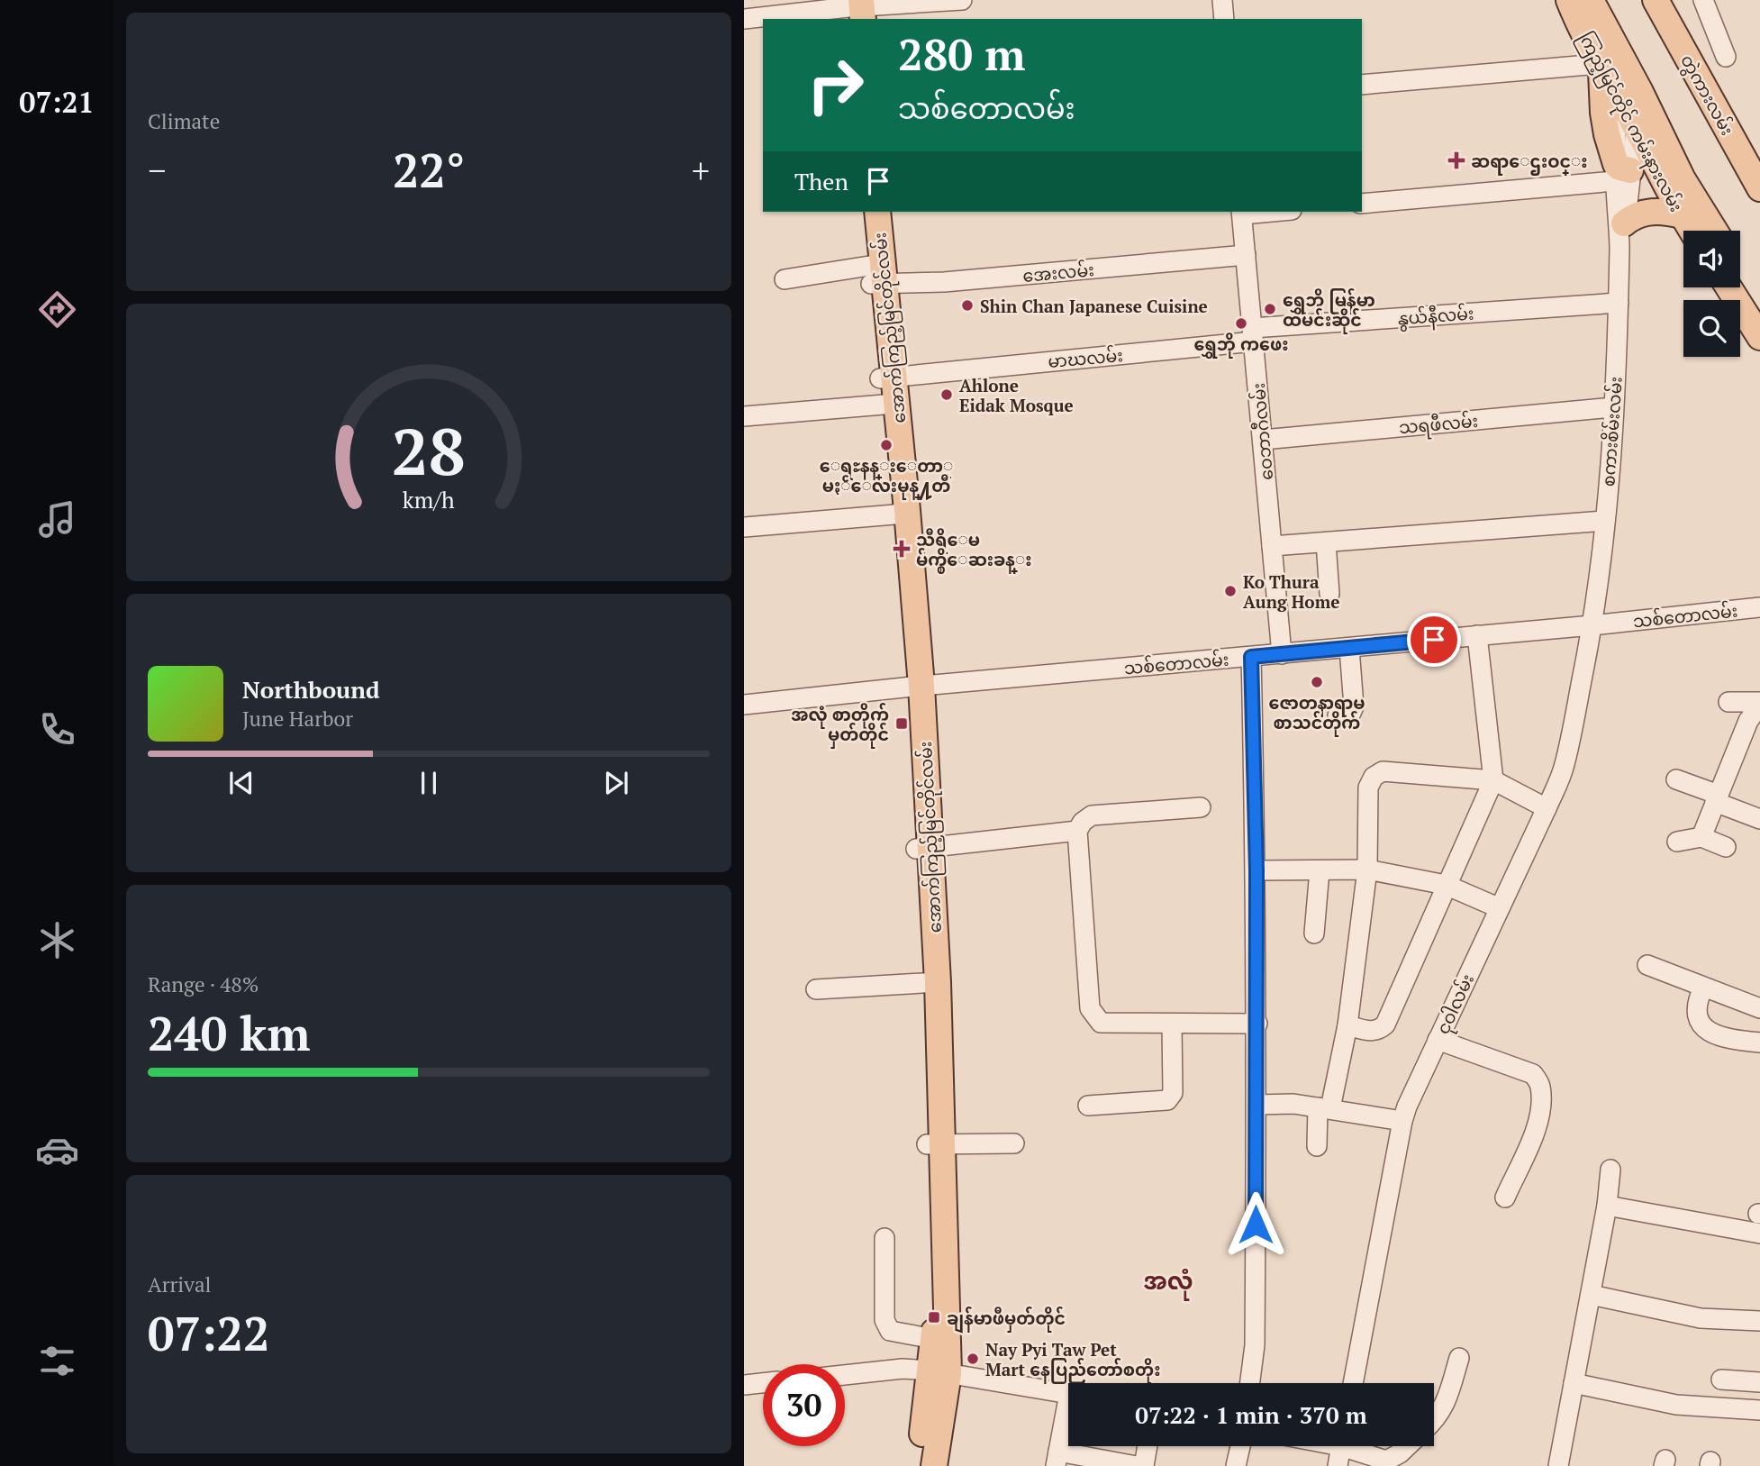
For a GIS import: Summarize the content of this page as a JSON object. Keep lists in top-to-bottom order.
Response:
{
  "streets": {
    "main road": ["တွဲကားလမ်း", "ကြည့်မြင်တိုင် ကမ်းနားလမ်း", "အောက်ကြည့်မြင်တိုင်လမ်း"],
    "street": [
      "အေးလမ်း",
      "နွယ်နီလမ်း",
      "မာဃလမ်း",
      "သရဖီလမ်း",
      "ဝေဘာဂီလမ်း",
      "စကားစိမ်းလမ်း",
      "သစ်တောလမ်း",
      "ငုဝါလမ်း"
    ]
  },
  "crossings": [
    ["ကြည့်မြင်တိုင် ကမ်းနားလမ်း", "စကားစိမ်းလမ်း"],
    ["အေးလမ်း", "အောက်ကြည့်မြင်တိုင်လမ်း"],
    ["အေးလမ်း", "ဝေဘာဂီလမ်း"],
    ["နွယ်နီလမ်း", "မာဃလမ်း"],
    ["နွယ်နီလမ်း", "ဝေဘာဂီလမ်း"],
    ["နွယ်နီလမ်း", "စကားစိမ်းလမ်း"],
    ["အောက်ကြည့်မြင်တိုင်လမ်း", "မာဃလမ်း"],
    ["အောက်ကြည့်မြင်တိုင်လမ်း", "သစ်တောလမ်း"],
    ["မာဃလမ်း", "ဝေဘာဂီလမ်း"],
    ["သရဖီလမ်း", "ဝေဘာဂီလမ်း"],
    ["သရဖီလမ်း", "စကားစိမ်းလမ်း"],
    ["ဝေဘာဂီလမ်း", "သစ်တောလမ်း"],
    ["စကားစိမ်းလမ်း", "သစ်တောလမ်း"],
    ["စကားစိမ်းလမ်း", "ငုဝါလမ်း"],
    ["သစ်တောလမ်း", "ငုဝါလမ်း"]
  ],
  "districts": ["အလုံ"],
  "places": {
    "health": ["ဆရာေဌးဝင္း", "သီရိေမ မ်က္စိေဆးခန္း"],
    "other": [
      "Shin Chan Japanese Cuisine",
      "ရွှေဘို မြန်မာ ထမင်းဆိုင်",
      "ရွှေဘို ကဖေး",
      "Ahlone Eidak Mosque",
      "ေရႊနန္းေတာ္ မႏၲေလးမုန္႔တီ",
      "Ko Thura Aung Home",
      "ဇောတနာရာမ စာသင်တိုက်",
      "Nay Pyi Taw Pet Mart နေပြည်တော်စတိုး"
    ],
    "transit": ["အလုံ စာတိုက် မှတ်တိုင်", "ချန်မာဖီမှတ်တိုင်"]
  },
  "page": {
    "tabs": "07:21",
    "tile": [
      "Climate",
      ["Range · 48%", "240 km"],
      ["Arrival", "07:22"]
    ],
    "turn": ["280 m", "သစ်တောလမ်း"],
    "heat": ["−", "22°", "+"],
    "then": "Then",
    "song": ["Northbound", "June Harbor"],
    "limit": "30",
    "trip": "07:22 · 1 min · 370 m",
    "gauge": ["28", "km/h"]
  }
}
